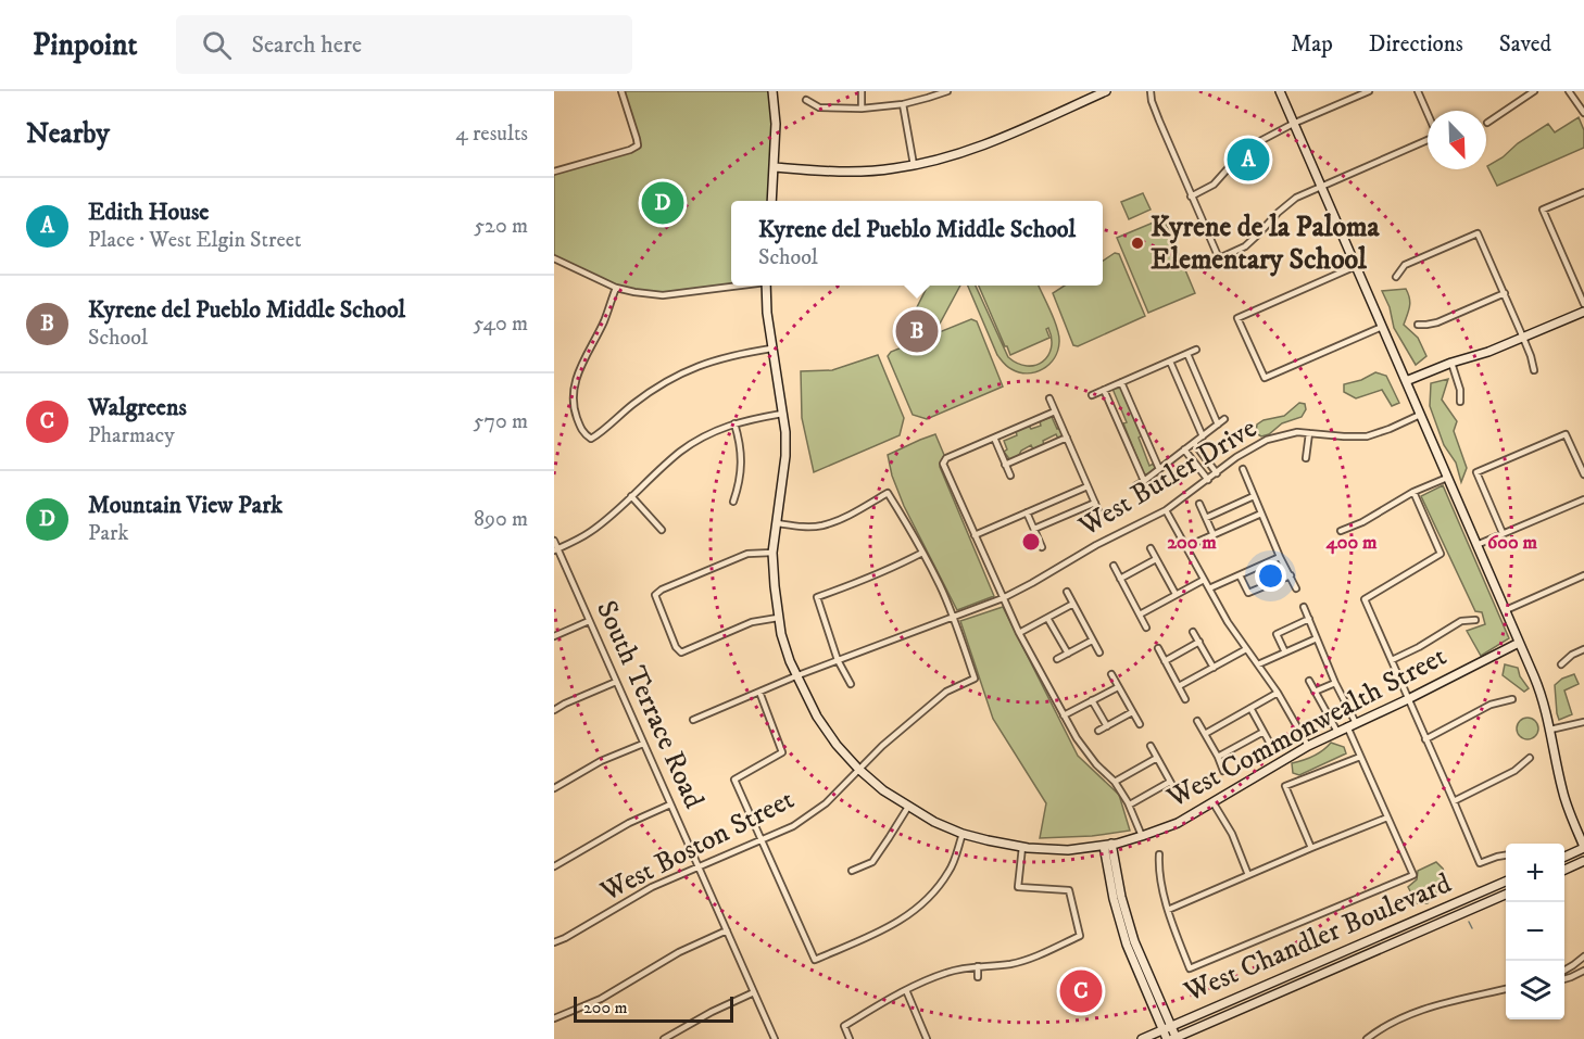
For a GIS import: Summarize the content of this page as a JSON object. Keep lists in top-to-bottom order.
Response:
{
  "streets": {
    "street": [
      "West Butler Drive",
      "South Terrace Road",
      "West Commonwealth Street",
      "West Boston Street",
      "West Chandler Boulevard"
    ]
  },
  "crossings": [
    ["West Butler Drive", "West Commonwealth Street"],
    ["West Butler Drive", "West Boston Street"],
    ["South Terrace Road", "West Boston Street"],
    ["West Commonwealth Street", "West Boston Street"]
  ],
  "places": ["Kyrene de la Paloma Elementary School"],
  "scale_bar": "200 m",
  "north": "bottom right",
  "page": {
    "header": "Pinpoint",
    "search": "Search here",
    "nav": ["Map", "Directions", "Saved"],
    "heading": ["Nearby", "4 results"],
    "pins": [
      "A",
      "D",
      "B",
      "C"
    ],
    "list": [
      {
        "mark": "A",
        "name": "Edith House",
        "note": "Place · West Elgin Street",
        "value": "520 m"
      },
      {
        "mark": "B",
        "name": "Kyrene del Pueblo Middle School",
        "note": "School",
        "value": "540 m"
      },
      {
        "mark": "C",
        "name": "Walgreens",
        "note": "Pharmacy",
        "value": "570 m"
      },
      {
        "mark": "D",
        "name": "Mountain View Park",
        "note": "Park",
        "value": "890 m"
      }
    ],
    "popup": ["Kyrene del Pueblo Middle School", "School"],
    "map_buttons": ["+", "−"],
    "scale": "200 m"
  },
  "rings": ["200 m", "400 m", "600 m"]
}
